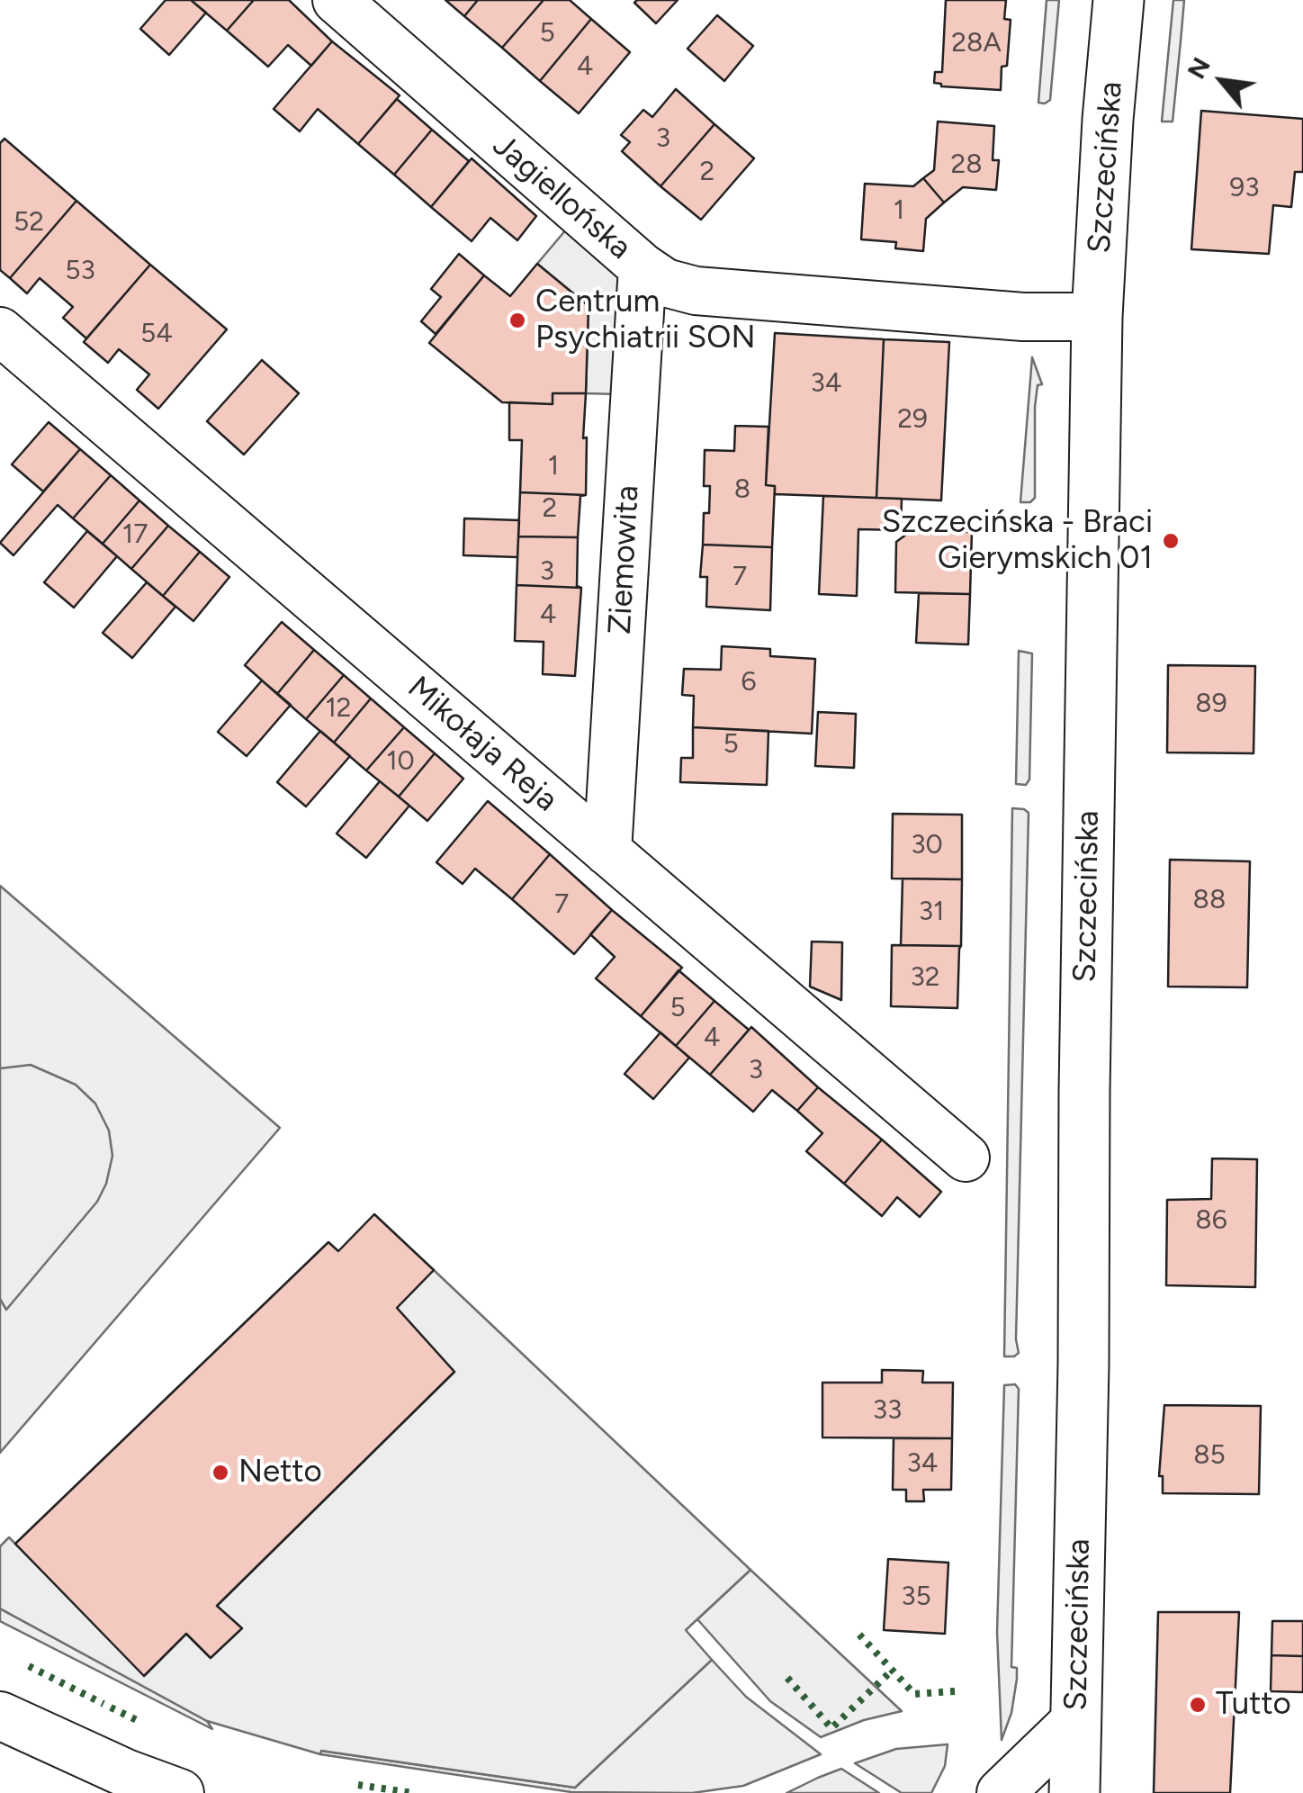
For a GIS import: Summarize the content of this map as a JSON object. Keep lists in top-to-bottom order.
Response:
{
  "streets": {
    "street": [
      "Szczecińska",
      "Jagiellońska",
      "Ziemowita",
      "Mikołaja Reja"
    ]
  },
  "crossings": [
    ["Szczecińska", "Jagiellońska"],
    ["Jagiellońska", "Ziemowita"],
    ["Ziemowita", "Mikołaja Reja"]
  ],
  "places": [
    "Centrum Psychiatrii SON",
    "Szczecińska - Braci Gierymskich 01",
    "Netto",
    "Tutto"
  ],
  "house_numbers": [
    "5",
    "28A",
    "4",
    "3",
    "28",
    "2",
    "93",
    "1",
    "52",
    "53",
    "54",
    "34",
    "29",
    "1",
    "8",
    "2",
    "17",
    "3",
    "7",
    "4",
    "6",
    "89",
    "12",
    "5",
    "10",
    "30",
    "88",
    "7",
    "31",
    "32",
    "5",
    "4",
    "3",
    "86",
    "33",
    "85",
    "34",
    "35"
  ],
  "north": "top left"
}
